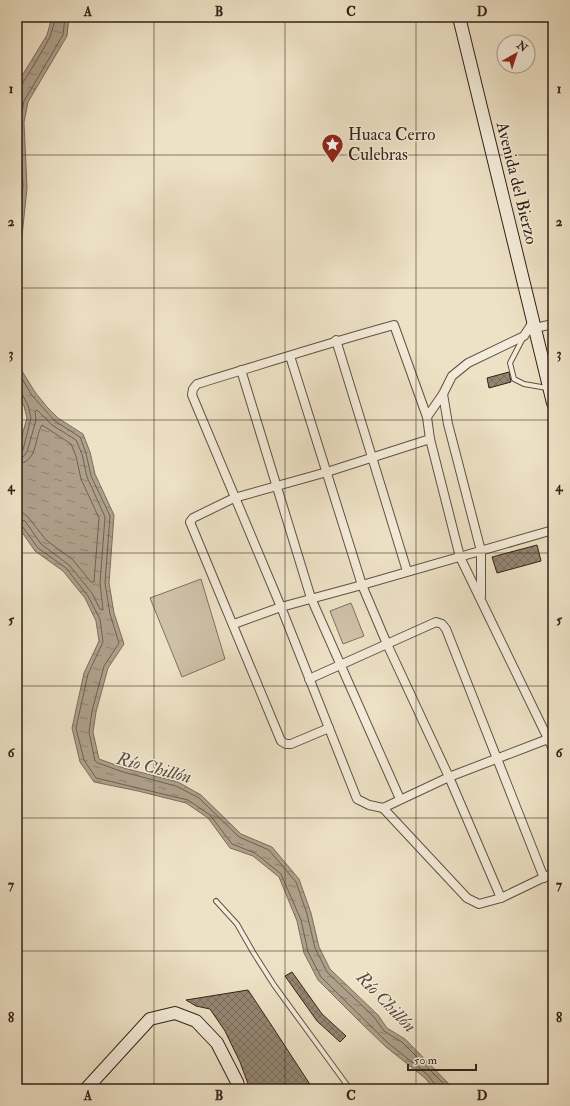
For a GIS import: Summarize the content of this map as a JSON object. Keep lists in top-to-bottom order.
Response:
{
  "streets": {
    "street": ["Avenida del Bierzo"]
  },
  "water": ["Río Chillón"],
  "places": {
    "place": ["Huaca Cerro Culebras"]
  },
  "scale_bar": "50 m",
  "north": "top right",
  "grid": {
    "columns": [
      "A",
      "B",
      "C",
      "D"
    ],
    "rows": [
      "1",
      "2",
      "3",
      "4",
      "5",
      "6",
      "7",
      "8"
    ]
  }
}
